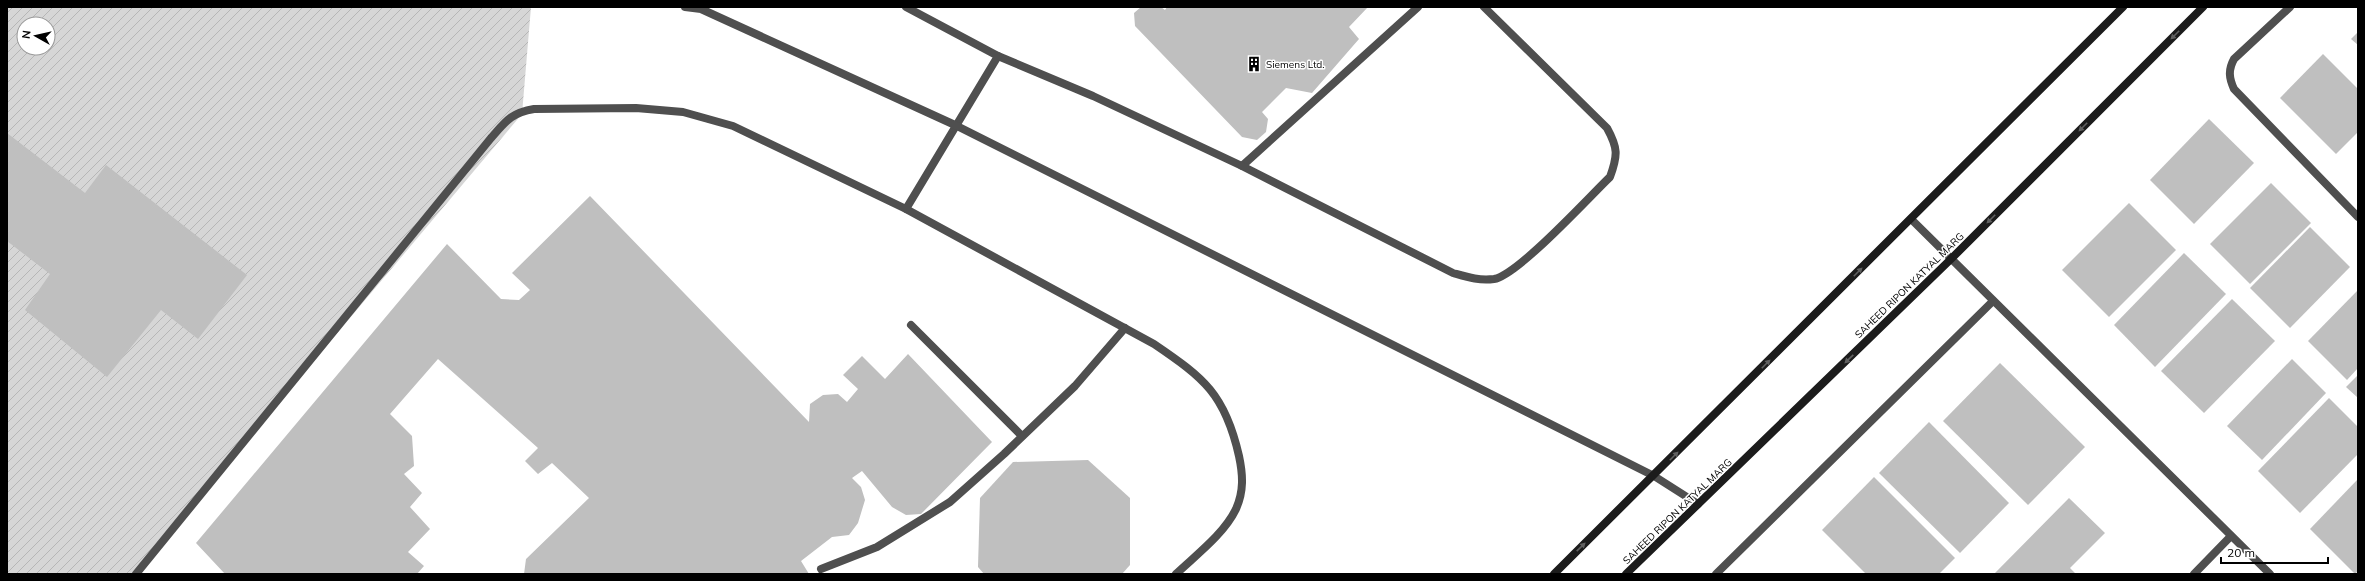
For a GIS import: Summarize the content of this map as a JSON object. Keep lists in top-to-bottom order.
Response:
{
  "streets": {
    "street": ["SAHEED RIPON KATYAL MARG"]
  },
  "places": {
    "building": ["Siemens Ltd."]
  },
  "scale_bar": "20 m",
  "north": "left"
}
